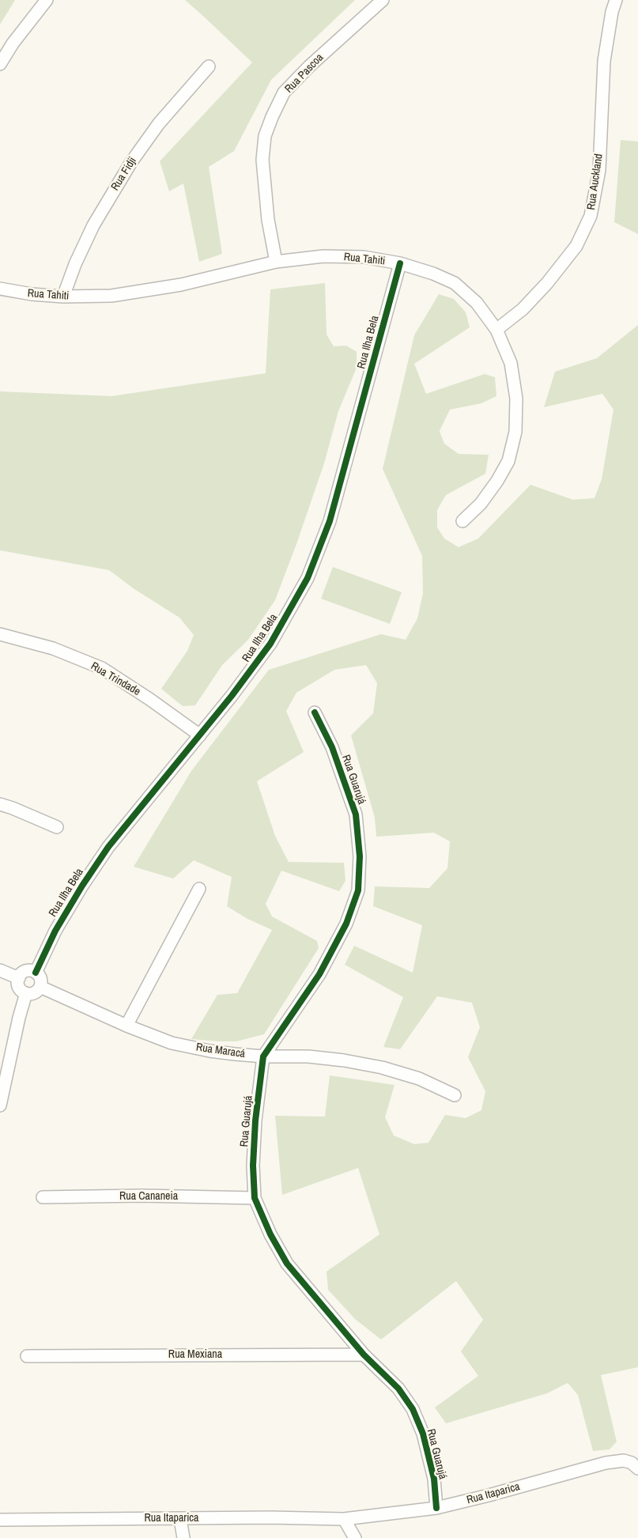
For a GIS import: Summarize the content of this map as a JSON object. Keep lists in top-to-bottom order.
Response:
{
  "streets": {
    "street": [
      "Rua Pascoa",
      "Rua Fidji",
      "Rua Auckland",
      "Rua Tahiti",
      "Rua Ilha Bela",
      "Rua Trindade",
      "Rua Guarujá",
      "Rua Maracá",
      "Rua Cananeia",
      "Rua Mexiana",
      "Rua Itaparica"
    ]
  },
  "crossings": [
    ["Rua Pascoa", "Rua Tahiti"],
    ["Rua Fidji", "Rua Tahiti"],
    ["Rua Auckland", "Rua Tahiti"],
    ["Rua Tahiti", "Rua Ilha Bela"],
    ["Rua Ilha Bela", "Rua Trindade"],
    ["Rua Ilha Bela", "Rua Maracá"],
    ["Rua Guarujá", "Rua Maracá"],
    ["Rua Guarujá", "Rua Cananeia"],
    ["Rua Guarujá", "Rua Mexiana"],
    ["Rua Guarujá", "Rua Itaparica"]
  ]
}
